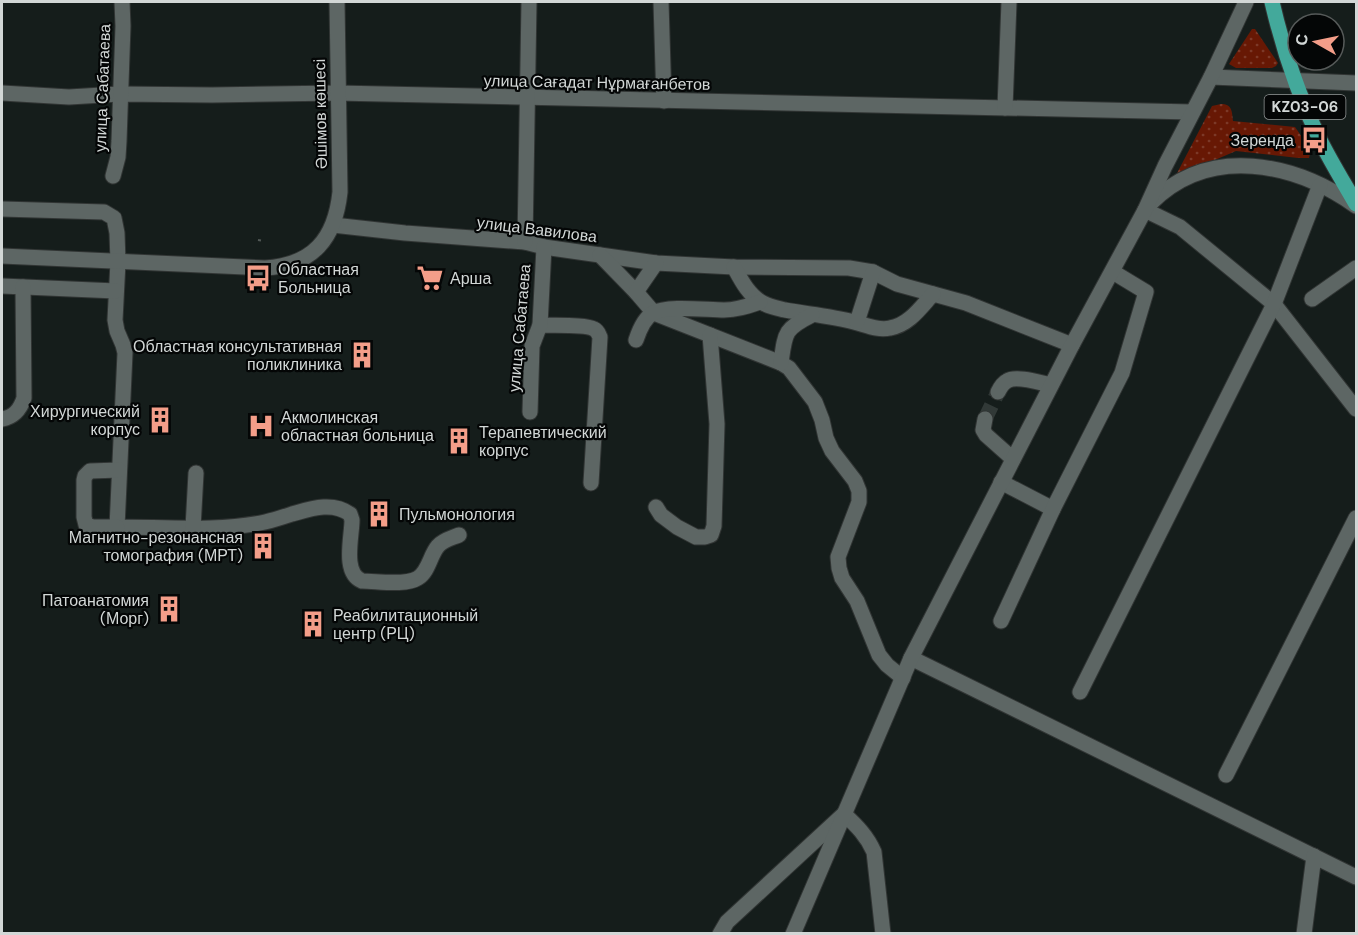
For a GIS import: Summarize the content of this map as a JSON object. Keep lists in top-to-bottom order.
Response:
{
  "streets": {
    "main road": ["KZ03-06"],
    "street": [
      "улица Сағадат Нұрмағанбетов",
      "улица Сабатаева",
      "Әшімов көшесі",
      "улица Вавилова"
    ]
  },
  "crossings": [
    ["улица Сағадат Нұрмағанбетов", "улица Сабатаева"],
    ["улица Сағадат Нұрмағанбетов", "Әшімов көшесі"],
    ["улица Сабатаева", "улица Вавилова"],
    ["Әшімов көшесі", "улица Вавилова"]
  ],
  "places": {
    "bus stop": ["Зеренда", "Областная Больница"],
    "supermarket": ["Арша"],
    "building": [
      "Областная консультативная поликлиника",
      "Хирургический корпус",
      "Терапевтический корпус",
      "Пульмонология",
      "Магнитно-резонансная томография (МРТ)",
      "Патоанатомия (Морг)",
      "Реабилитационный центр (РЦ)"
    ],
    "hospital": ["Акмолинская областная больница"]
  },
  "north": "left"
}
